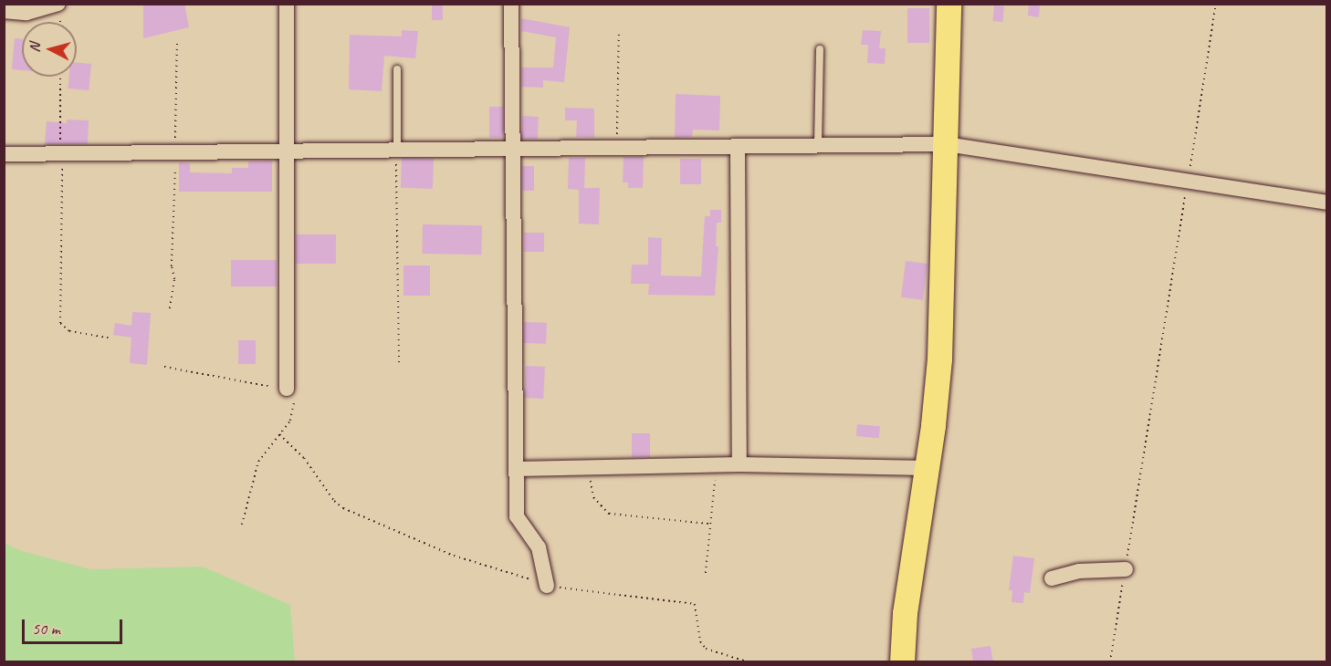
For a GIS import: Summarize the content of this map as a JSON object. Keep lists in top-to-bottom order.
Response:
{
  "scale_bar": "50 m",
  "north": "left"
}
